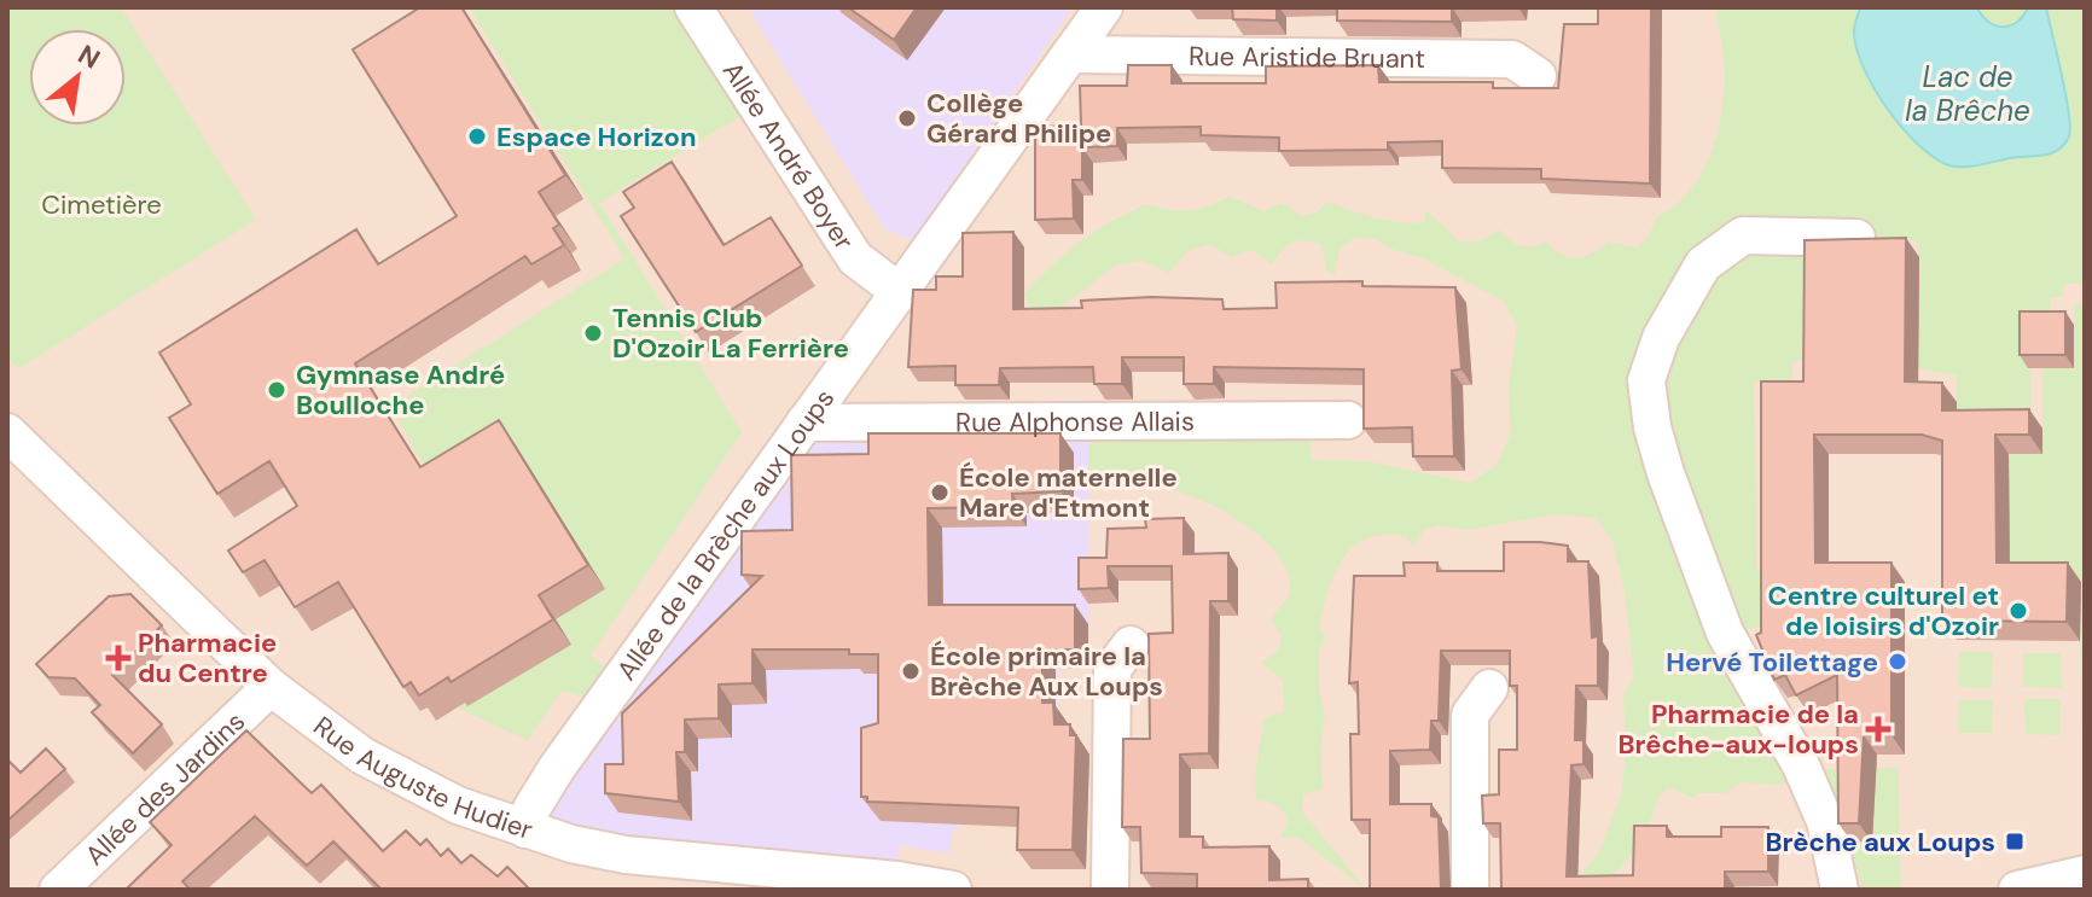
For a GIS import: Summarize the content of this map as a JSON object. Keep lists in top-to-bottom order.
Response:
{
  "streets": {
    "street": [
      "Rue Aristide Bruant",
      "Allée André Boyer",
      "Rue Alphonse Allais",
      "Allée de la Brèche aux Loups",
      "Rue Auguste Hudier",
      "Allée des Jardins"
    ]
  },
  "crossings": [
    ["Rue Aristide Bruant", "Allée de la Brèche aux Loups"],
    ["Allée André Boyer", "Allée de la Brèche aux Loups"],
    ["Rue Alphonse Allais", "Allée de la Brèche aux Loups"],
    ["Allée de la Brèche aux Loups", "Rue Auguste Hudier"],
    ["Rue Auguste Hudier", "Allée des Jardins"]
  ],
  "water": ["Lac de la Brêche"],
  "parks": ["Cimetière"],
  "places": {
    "other": [
      "Collège Gérard Philipe",
      "Espace Horizon",
      "Tennis Club D'Ozoir La Ferrière",
      "Gymnase André Boulloche",
      "École maternelle Mare d'Etmont",
      "Centre culturel et de loisirs d'Ozoir",
      "Hervé Toilettage",
      "École primaire la Brèche Aux Loups"
    ],
    "health": ["Pharmacie du Centre", "Pharmacie de la Brêche-aux-loups"],
    "transit": ["Brèche aux Loups"]
  },
  "north": "top right"
}
